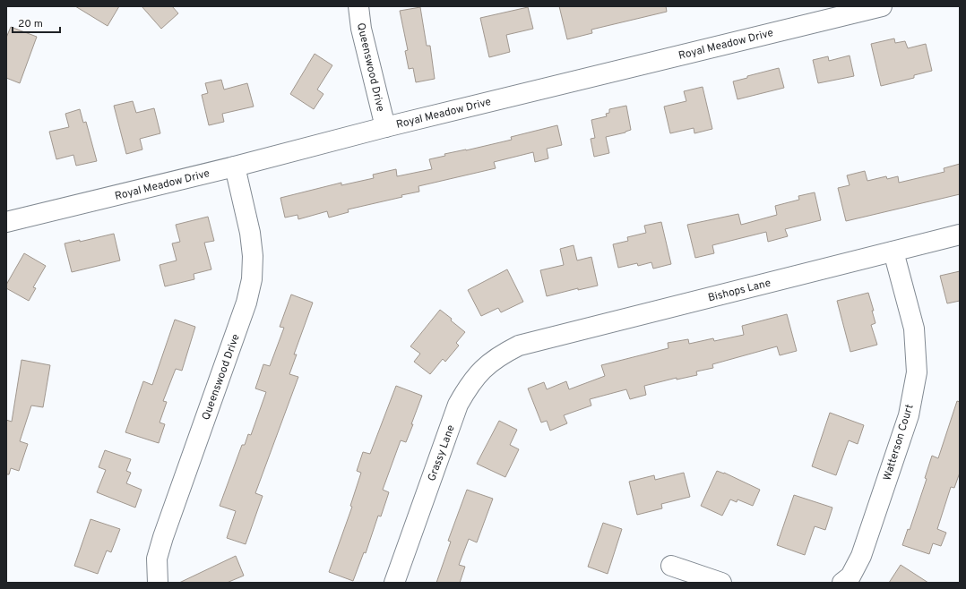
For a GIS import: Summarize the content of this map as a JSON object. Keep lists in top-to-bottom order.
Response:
{
  "streets": {
    "street": [
      "Royal Meadow Drive",
      "Queenswood Drive",
      "Bishops Lane",
      "Watterson Court",
      "Grassy Lane"
    ]
  },
  "crossings": [
    ["Royal Meadow Drive", "Queenswood Drive"],
    ["Bishops Lane", "Watterson Court"],
    ["Bishops Lane", "Grassy Lane"]
  ],
  "scale_bar": "20 m"
}
